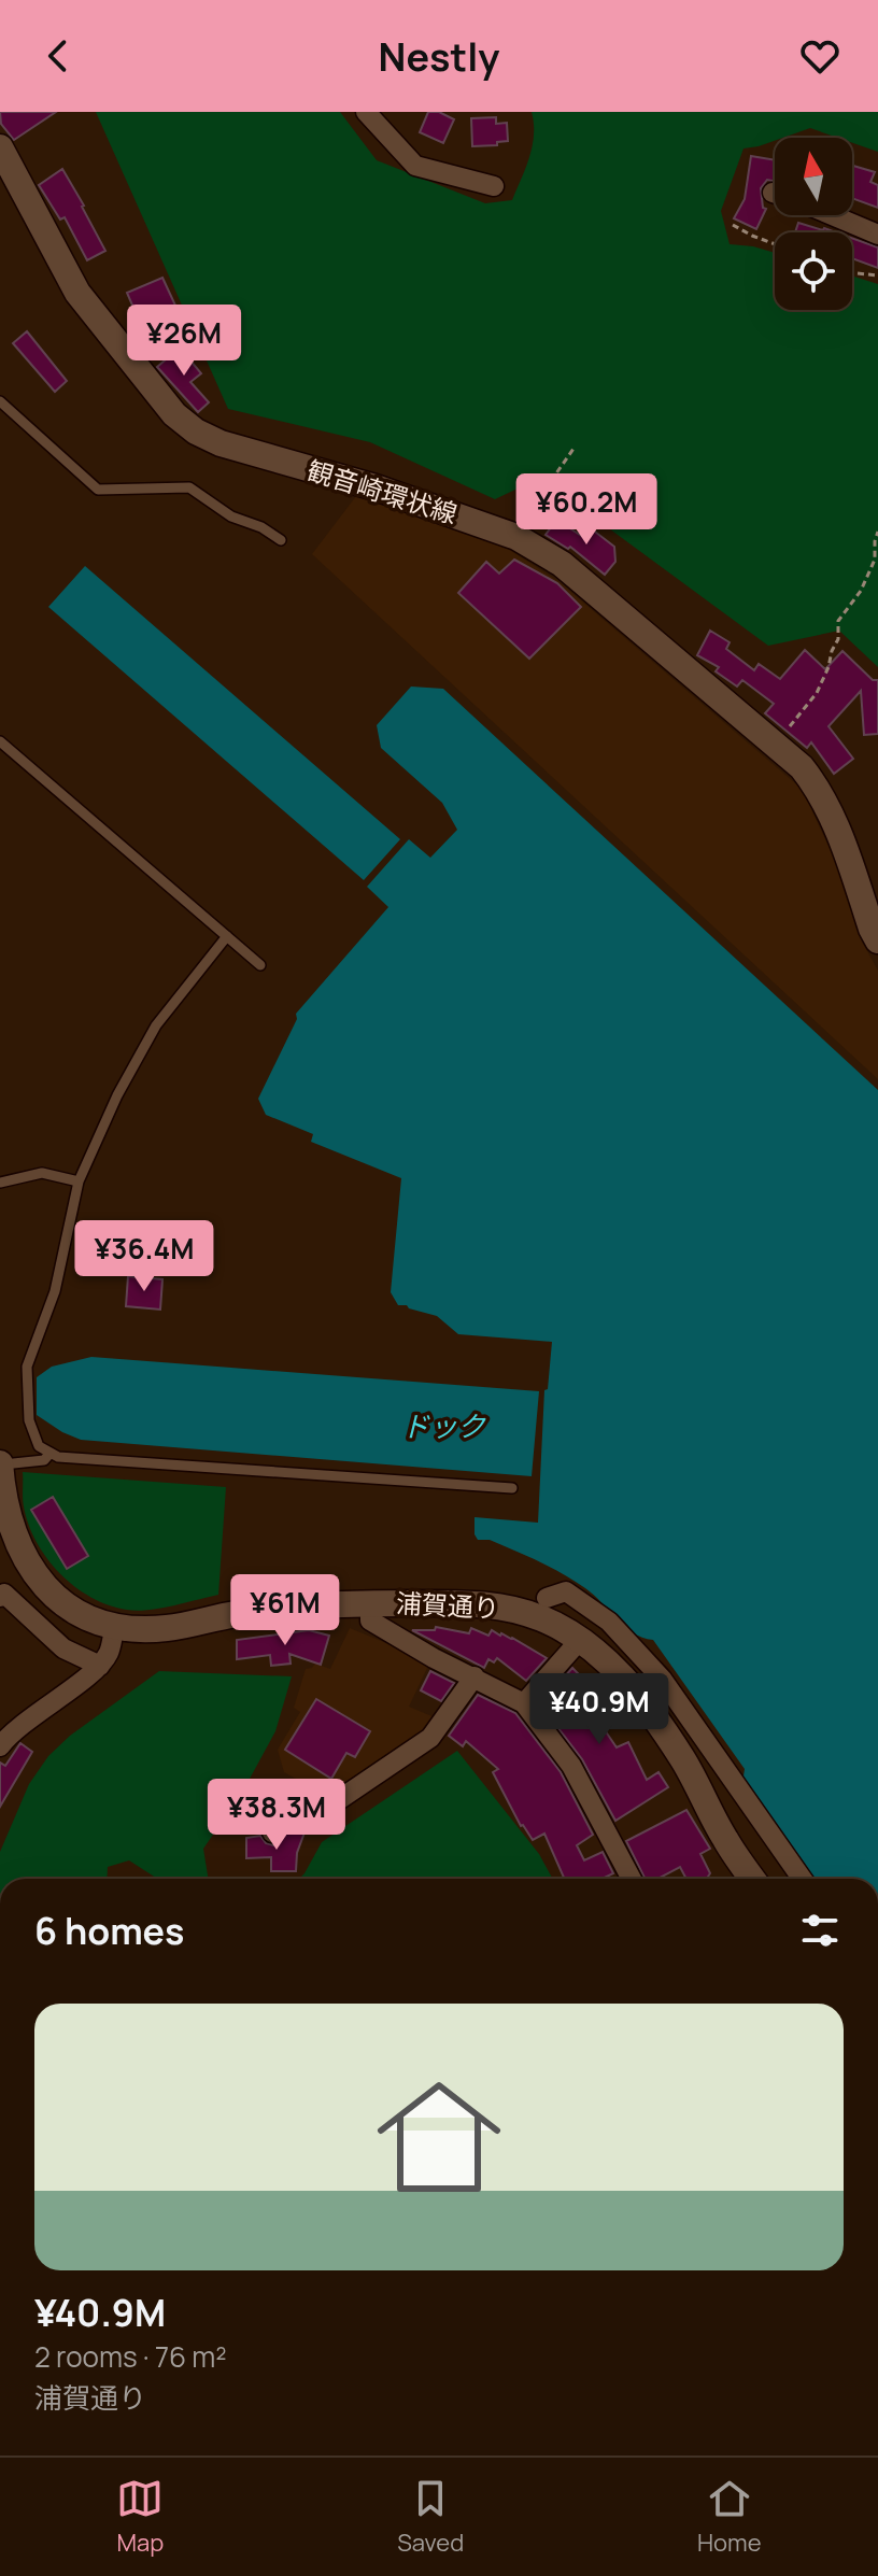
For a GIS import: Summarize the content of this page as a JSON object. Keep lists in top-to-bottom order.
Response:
{
  "streets": {
    "main road": ["観音崎環状線", "浦賀通り"]
  },
  "water": ["ドック"],
  "north": "top",
  "page": {
    "header": "Nestly",
    "price": [
      "¥26M",
      "¥60.2M",
      "¥36.4M",
      "¥61M",
      "¥40.9M",
      "¥38.3M"
    ],
    "heading": "6 homes",
    "list": [
      {
        "name": "¥40.9M",
        "note": "2 rooms · 76 m² · 浦賀通り"
      }
    ],
    "tabs": ["Map", "Saved", "Home"]
  }
}
